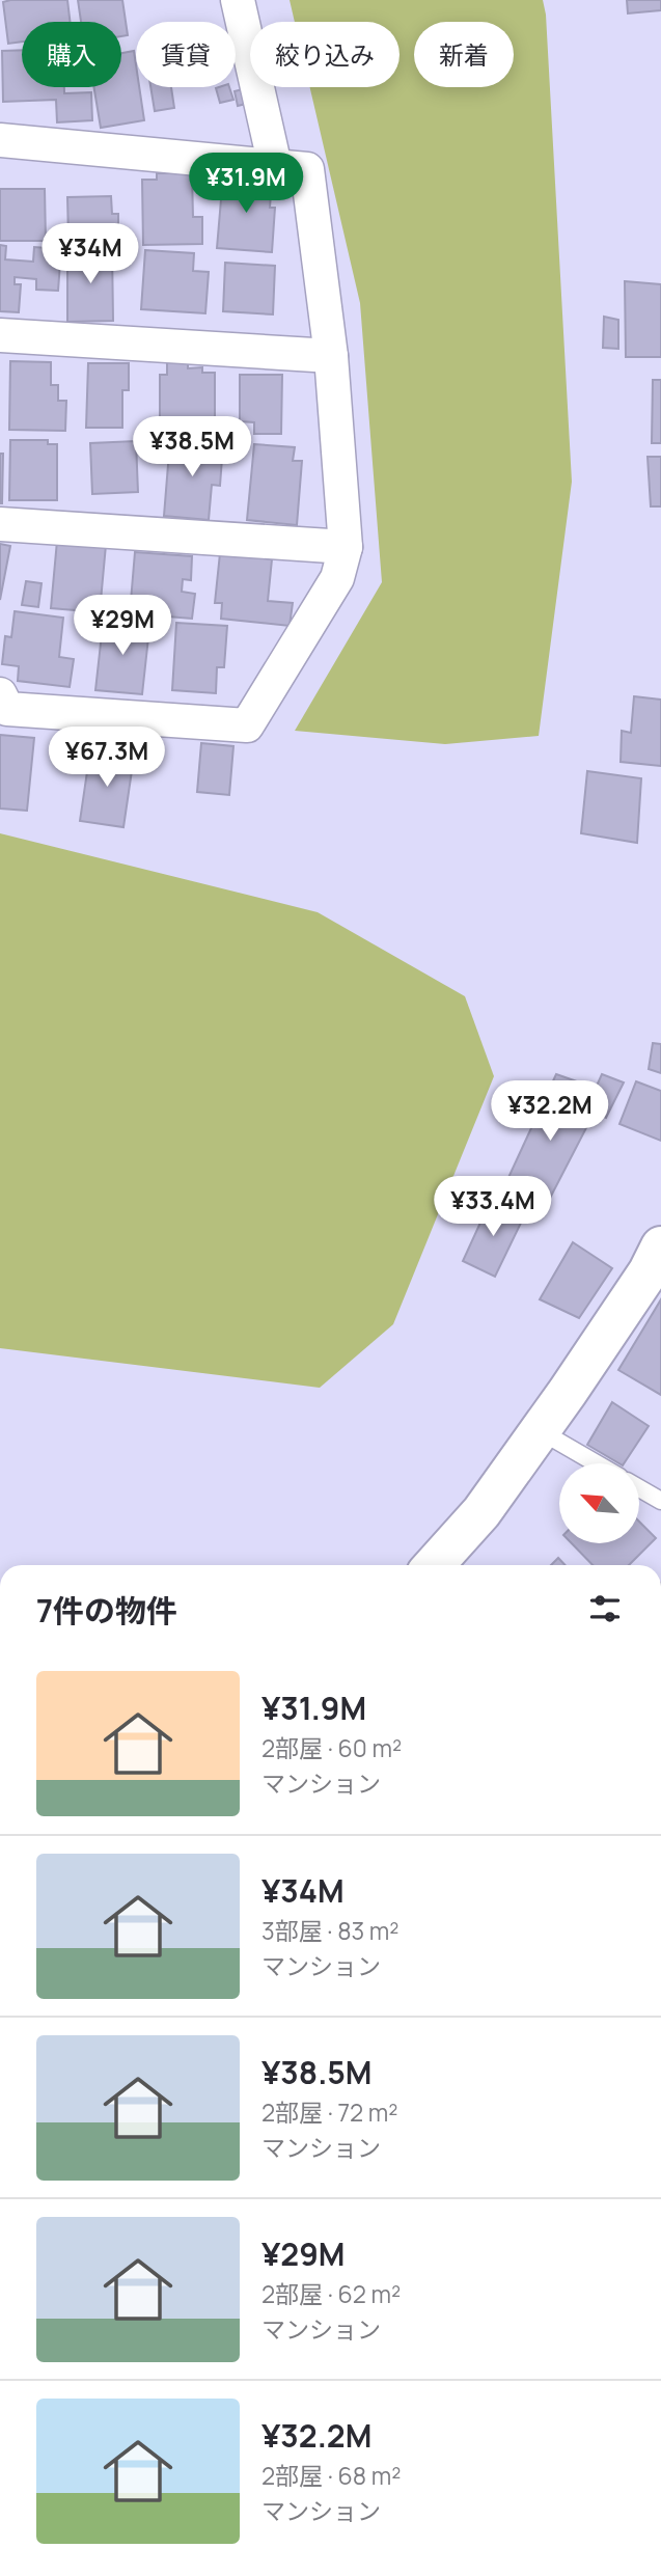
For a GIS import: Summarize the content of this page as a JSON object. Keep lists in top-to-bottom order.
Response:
{
  "north": "top left",
  "page": {
    "chip": [
      "購入",
      "賃貸",
      "絞り込み",
      "新着"
    ],
    "price": [
      "¥31.9M",
      "¥34M",
      "¥38.5M",
      "¥29M",
      "¥67.3M",
      "¥32.2M",
      "¥33.4M"
    ],
    "heading": "7件の物件",
    "list": [
      {
        "name": "¥31.9M",
        "note": "2部屋 · 60 m² · マンション"
      },
      {
        "name": "¥34M",
        "note": "3部屋 · 83 m² · マンション"
      },
      {
        "name": "¥38.5M",
        "note": "2部屋 · 72 m² · マンション"
      },
      {
        "name": "¥29M",
        "note": "2部屋 · 62 m² · マンション"
      },
      {
        "name": "¥32.2M",
        "note": "2部屋 · 68 m² · マンション"
      }
    ]
  }
}
